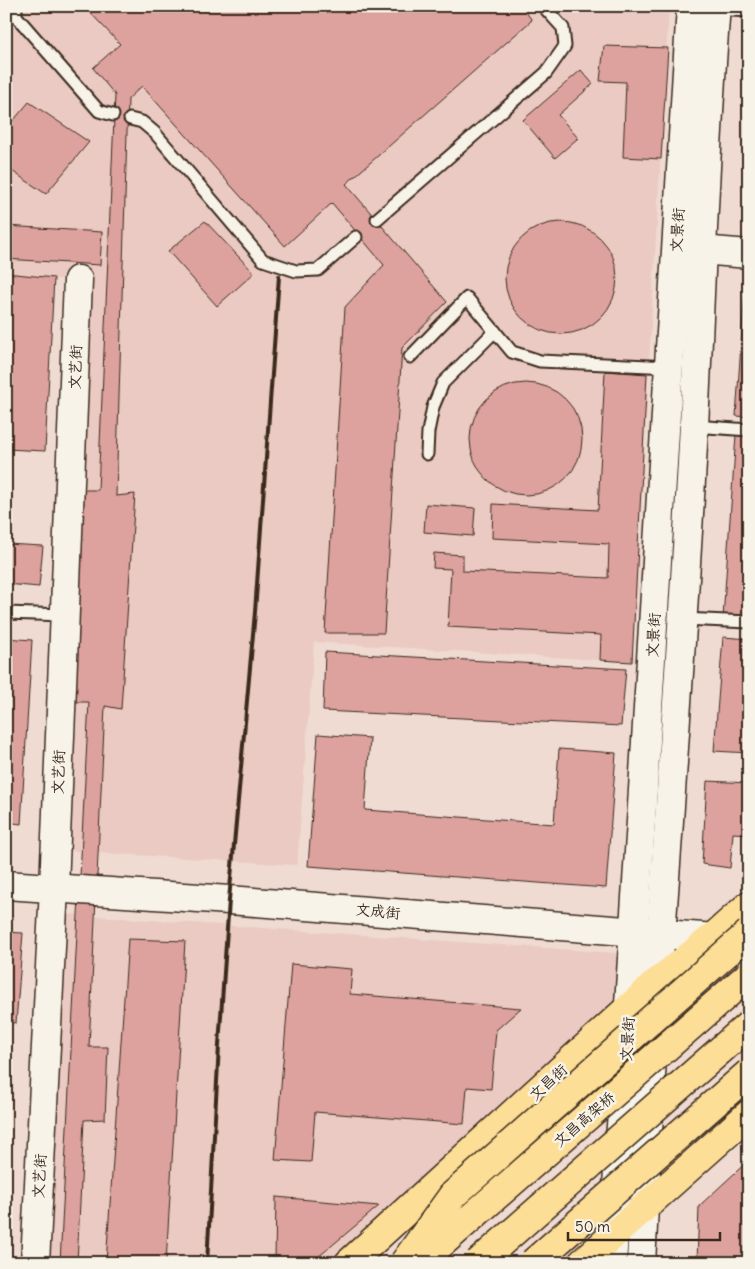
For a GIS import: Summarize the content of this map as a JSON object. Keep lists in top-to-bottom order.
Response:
{
  "streets": {
    "highway": ["文昌街", "文昌高架桥"],
    "main road": ["文景街", "文艺街", "文成街"]
  },
  "crossings": [
    ["文景街", "文成街"],
    ["文景街", "文昌街"],
    ["文艺街", "文成街"],
    ["文成街", "文昌街"]
  ],
  "scale_bar": "50 m"
}
